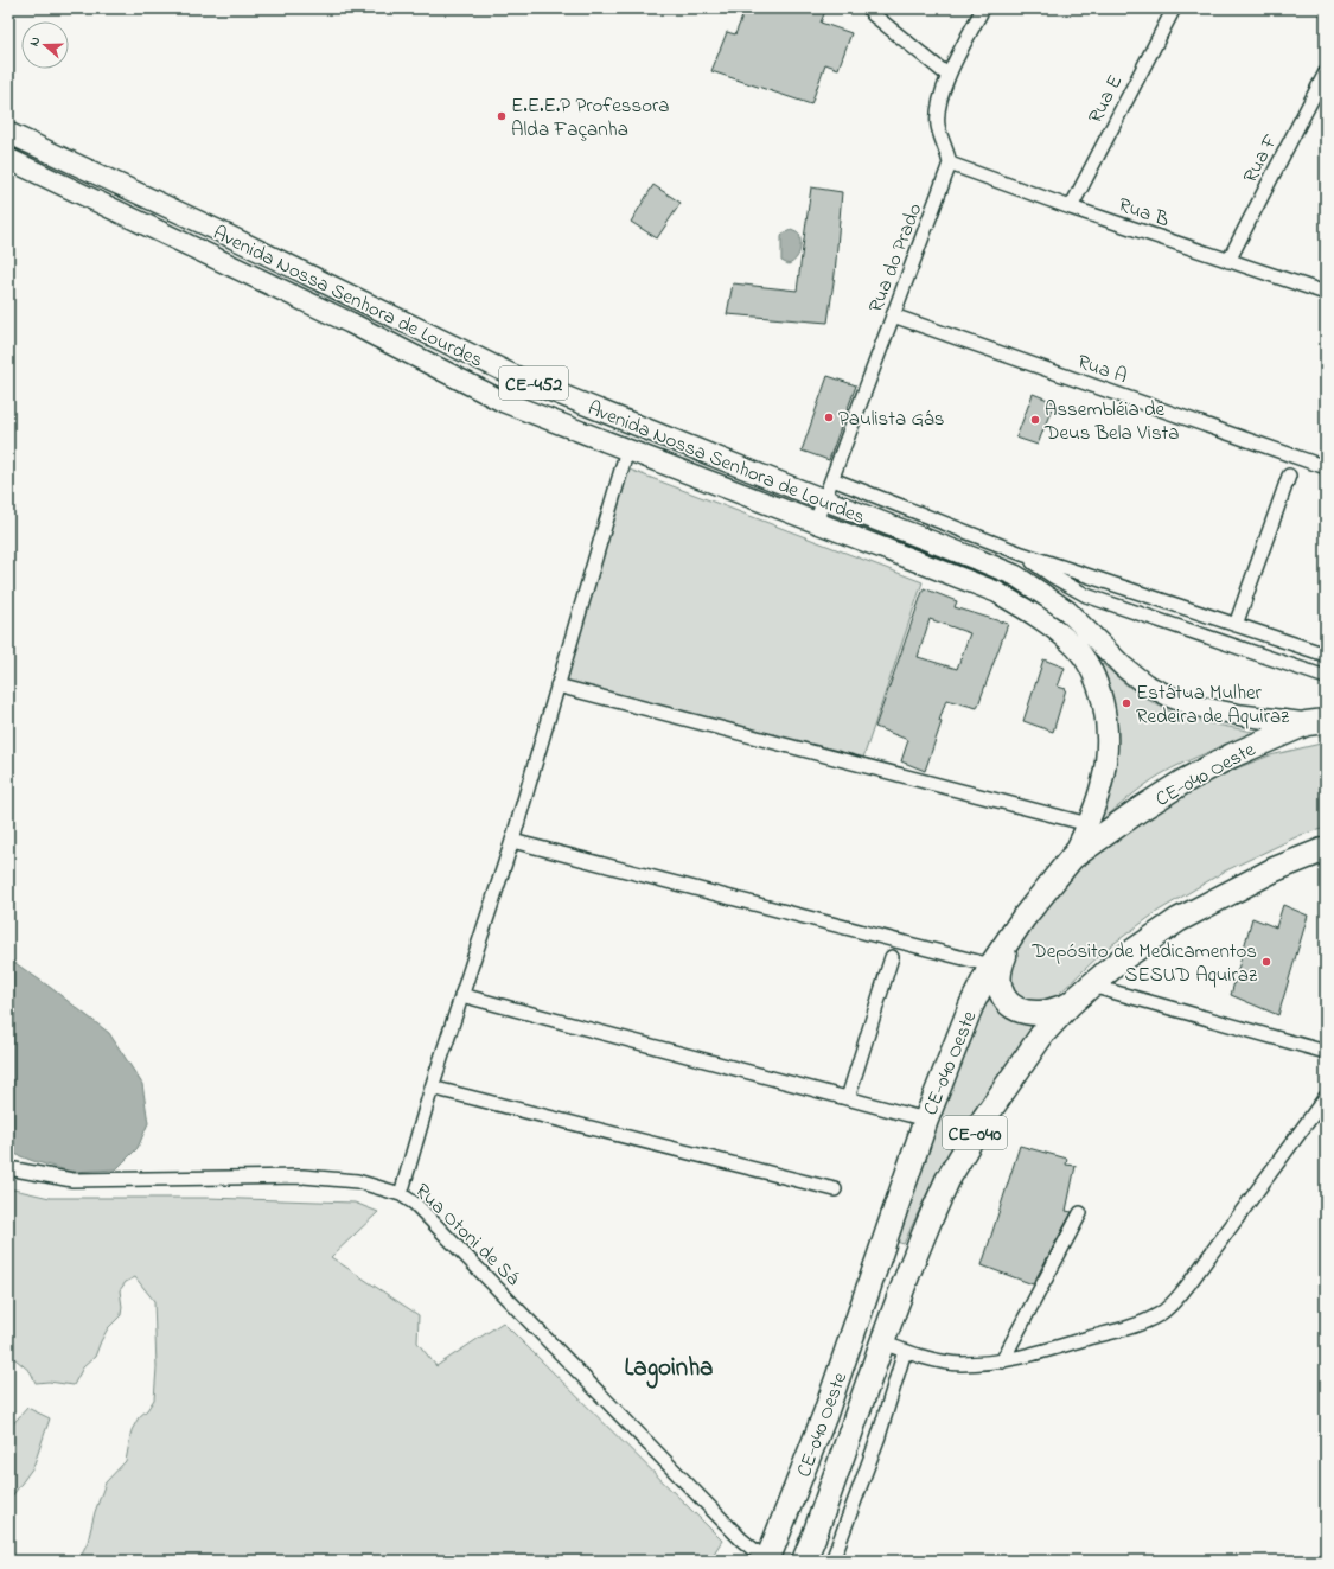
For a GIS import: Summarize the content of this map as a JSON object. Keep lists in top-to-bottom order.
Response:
{
  "streets": {
    "highway": ["CE-040 Oeste", "CE-040"],
    "main road": ["Avenida Nossa Senhora de Lourdes", "CE-452"],
    "street": [
      "Rua E",
      "Rua F",
      "Rua B",
      "Rua do Prado",
      "Rua A",
      "Rua Otoni de Sá"
    ]
  },
  "crossings": [
    ["Rua E", "Rua B"],
    ["Rua F", "Rua B"],
    ["Rua B", "Rua do Prado"],
    ["Rua do Prado", "Avenida Nossa Senhora de Lourdes"],
    ["Rua do Prado", "Rua A"],
    ["Avenida Nossa Senhora de Lourdes", "CE-452"],
    ["Avenida Nossa Senhora de Lourdes", "CE-040 Oeste"],
    ["CE-452", "CE-040 Oeste"],
    ["CE-040 Oeste", "Rua Otoni de Sá"]
  ],
  "districts": ["Lagoinha"],
  "places": [
    "E.E.E.P Professora Alda Façanha",
    "Paulista Gás",
    "Assembléia de Deus Bela Vista",
    "Estátua Mulher Redeira de Aquiraz",
    "Depósito de Medicamentos SESUD Aquiraz"
  ],
  "north": "left"
}
